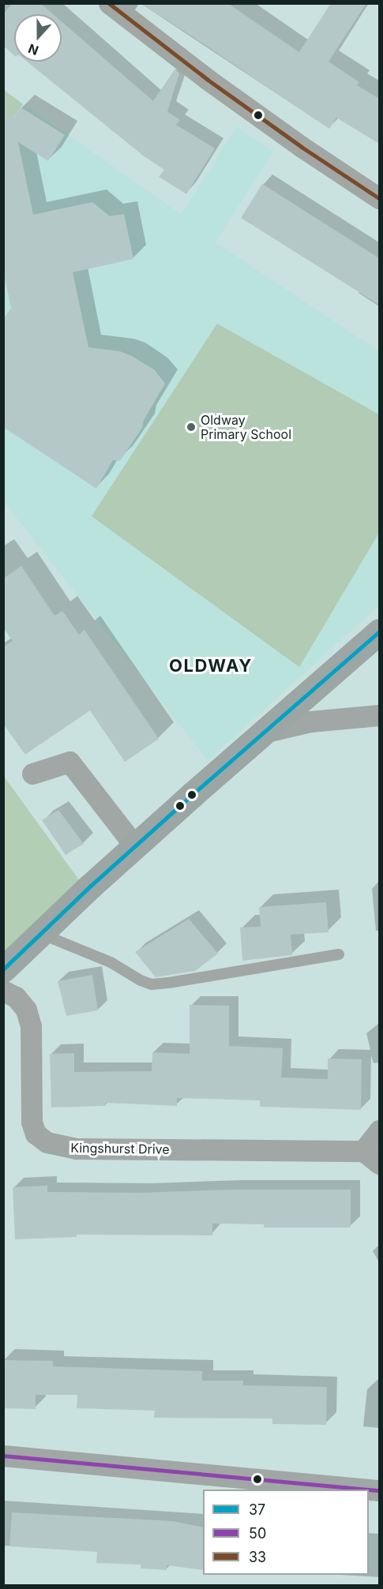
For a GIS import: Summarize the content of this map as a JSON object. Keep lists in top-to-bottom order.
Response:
{
  "streets": {
    "street": ["Kingshurst Drive"]
  },
  "districts": ["OLDWAY"],
  "places": ["Oldway Primary School"],
  "lines": ["transit line 33", "transit line 37", "transit line 50"],
  "legend": ["37", "50", "33"],
  "north": "bottom"
}
